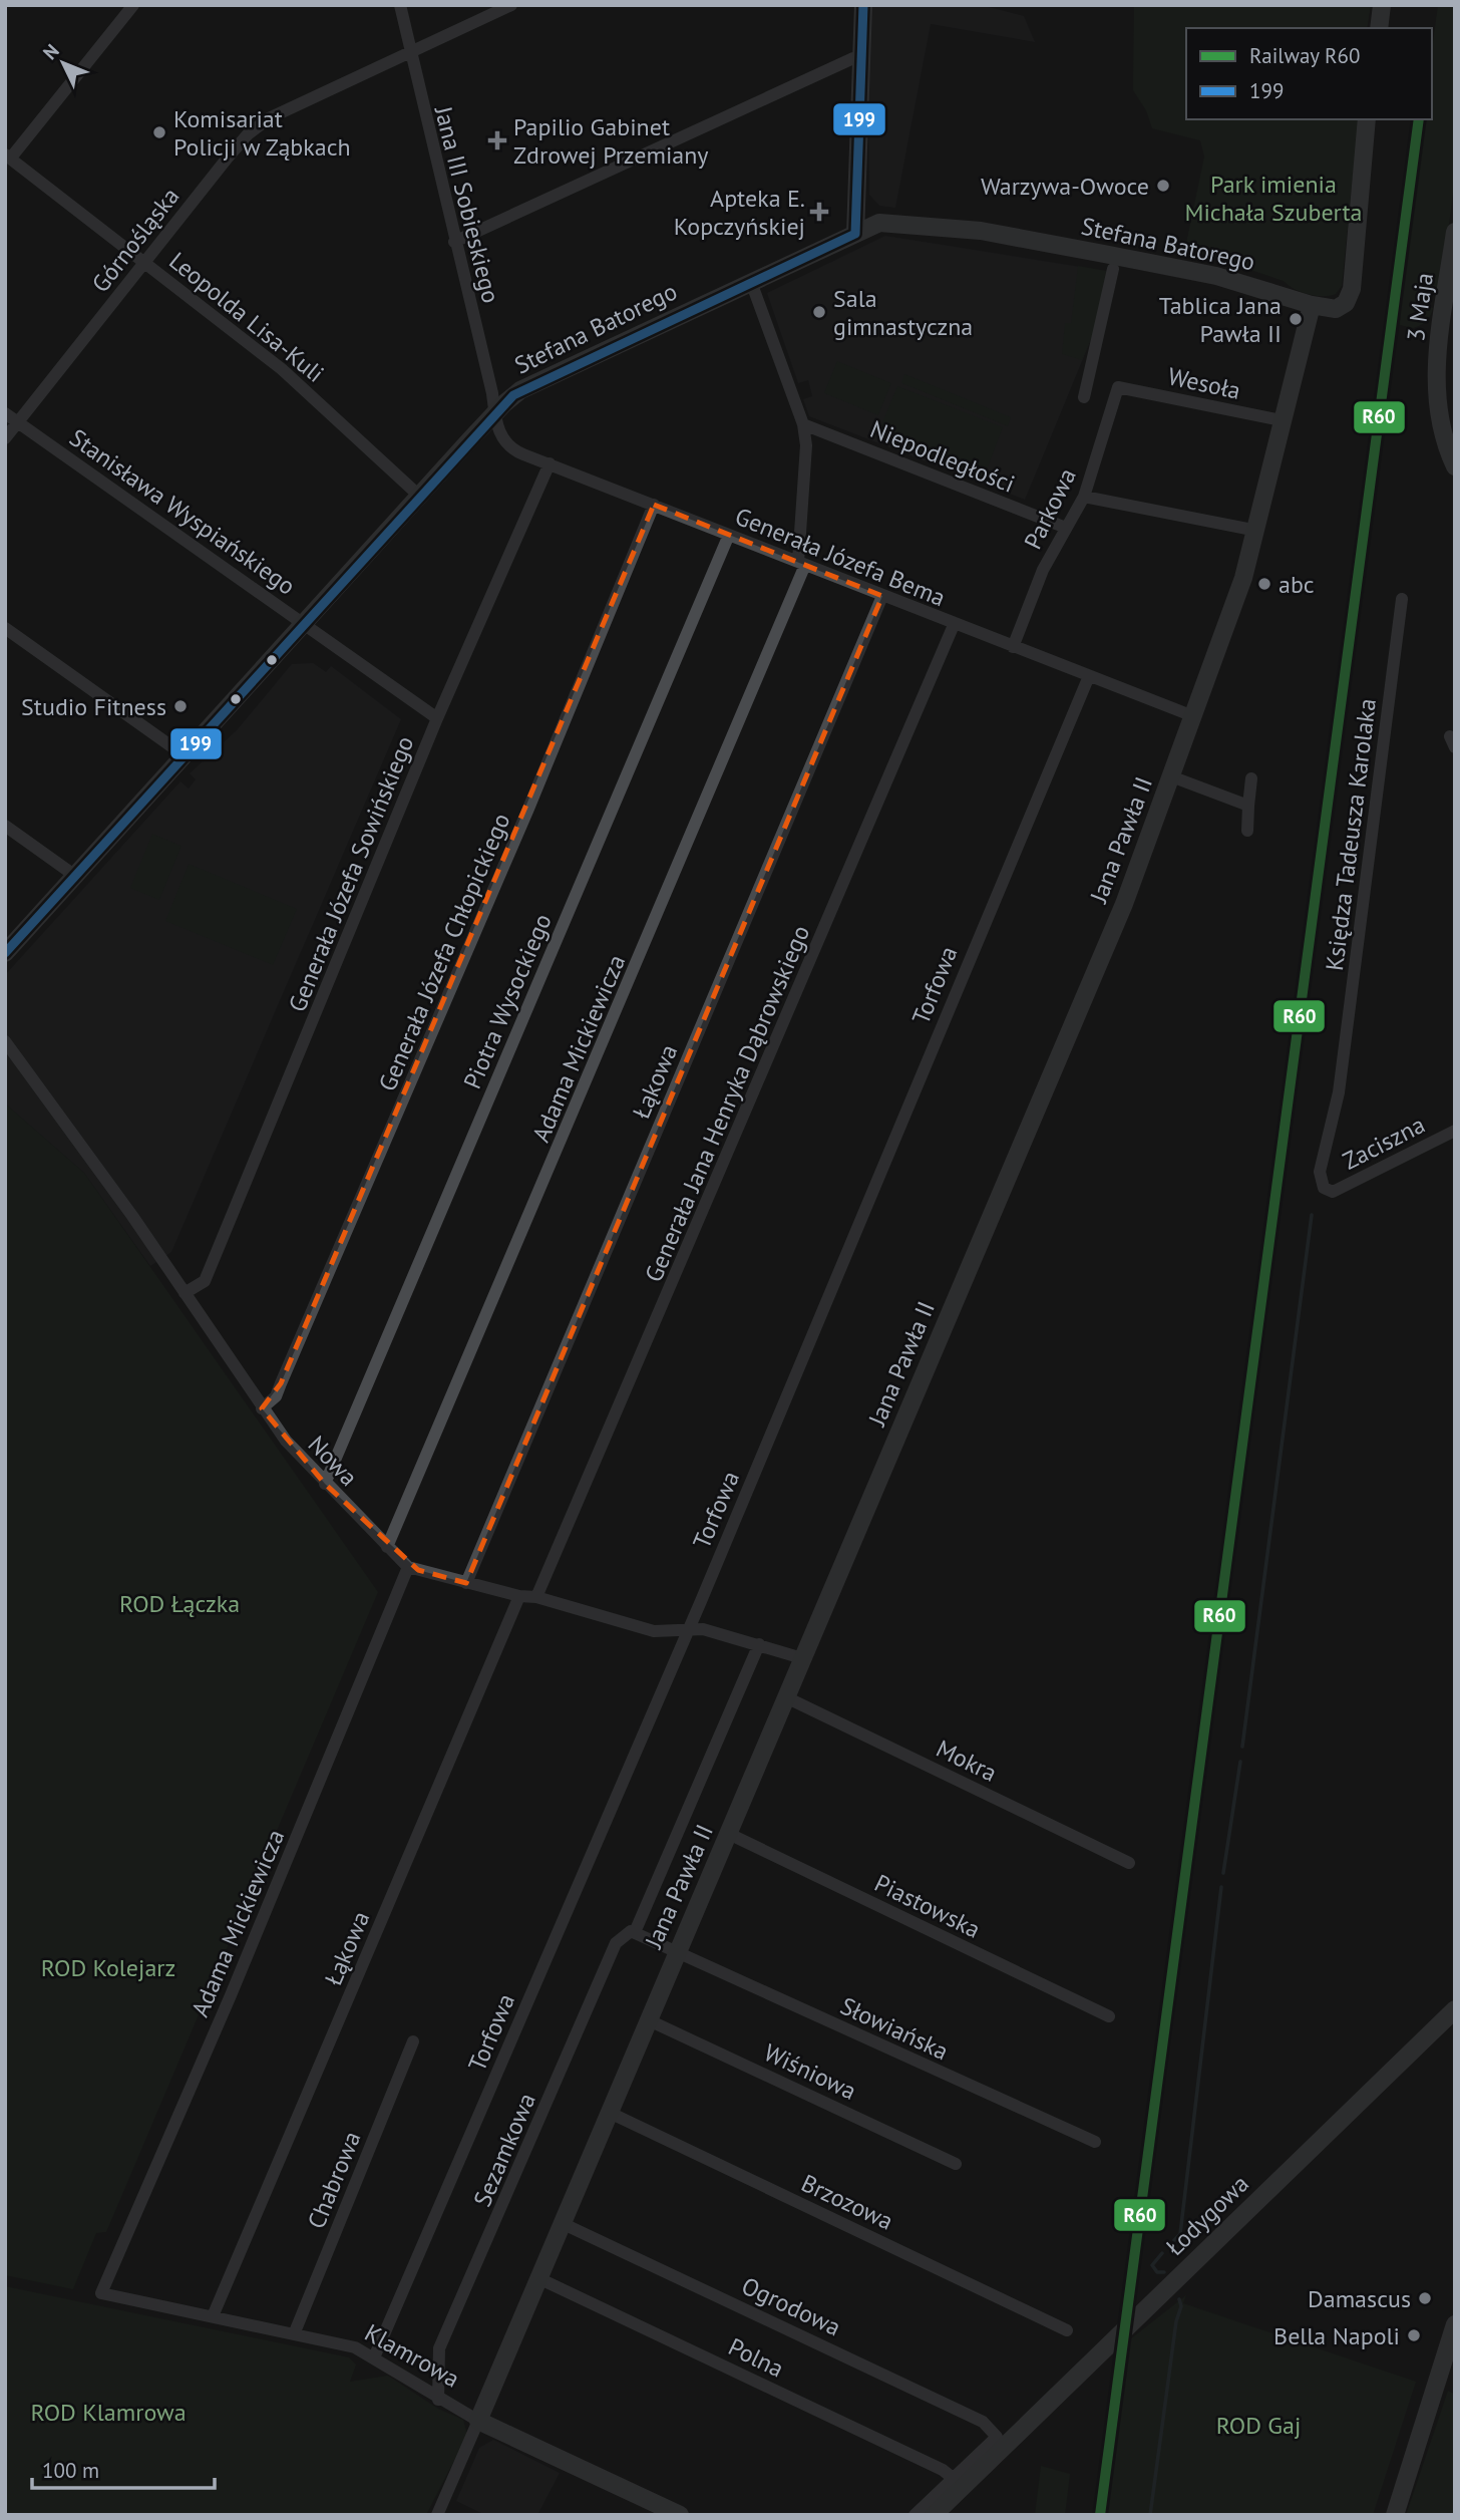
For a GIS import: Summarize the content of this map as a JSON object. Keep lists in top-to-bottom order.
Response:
{
  "streets": {
    "street": [
      "Jana III Sobieskiego",
      "Górnośląska",
      "Stefana Batorego",
      "3 Maja",
      "Leopolda Lisa-Kuli",
      "Wesoła",
      "Niepodległości",
      "Parkowa",
      "Stanisława Wyspiańskiego",
      "Generała Józefa Bema",
      "Księdza Tadeusza Karolaka",
      "Jana Pawła II",
      "Generała Józefa Sowińskiego",
      "Generała Józefa Chłopickiego",
      "Torfowa",
      "Piotra Wysockiego",
      "Adama Mickiewicza",
      "Łąkowa",
      "Generała Jana Henryka Dąbrowskiego",
      "Zaciszna",
      "Nowa",
      "Mokra",
      "Piastowska",
      "Słowiańska",
      "Wiśniowa",
      "Sezamkowa",
      "Chabrowa",
      "Brzozowa",
      "Łodygowa",
      "Ogrodowa",
      "Klamrowa",
      "Polna"
    ]
  },
  "crossings": [
    ["Jana III Sobieskiego", "Górnośląska"],
    ["Jana III Sobieskiego", "Stefana Batorego"],
    ["Jana III Sobieskiego", "Generała Józefa Bema"],
    ["Górnośląska", "Leopolda Lisa-Kuli"],
    ["Górnośląska", "Stanisława Wyspiańskiego"],
    ["Stefana Batorego", "Leopolda Lisa-Kuli"],
    ["Stefana Batorego", "Stanisława Wyspiańskiego"],
    ["Stefana Batorego", "Generała Józefa Bema"],
    ["Stefana Batorego", "Jana Pawła II"],
    ["Stefana Batorego", "Adama Mickiewicza"],
    ["Wesoła", "Parkowa"],
    ["Wesoła", "Jana Pawła II"],
    ["Niepodległości", "Parkowa"],
    ["Niepodległości", "Adama Mickiewicza"],
    ["Parkowa", "Generała Józefa Bema"],
    ["Stanisława Wyspiańskiego", "Generała Józefa Sowińskiego"],
    ["Generała Józefa Bema", "Jana Pawła II"],
    ["Generała Józefa Bema", "Generała Józefa Sowińskiego"],
    ["Generała Józefa Bema", "Generała Józefa Chłopickiego"],
    ["Generała Józefa Bema", "Torfowa"],
    ["Generała Józefa Bema", "Piotra Wysockiego"],
    ["Generała Józefa Bema", "Adama Mickiewicza"],
    ["Generała Józefa Bema", "Łąkowa"],
    ["Generała Józefa Bema", "Generała Jana Henryka Dąbrowskiego"],
    ["Księdza Tadeusza Karolaka", "Zaciszna"],
    ["Jana Pawła II", "Nowa"],
    ["Jana Pawła II", "Mokra"],
    ["Jana Pawła II", "Piastowska"],
    ["Jana Pawła II", "Słowiańska"],
    ["Jana Pawła II", "Wiśniowa"],
    ["Jana Pawła II", "Brzozowa"],
    ["Jana Pawła II", "Ogrodowa"],
    ["Jana Pawła II", "Klamrowa"],
    ["Jana Pawła II", "Polna"],
    ["Generała Józefa Sowińskiego", "Nowa"],
    ["Generała Józefa Chłopickiego", "Nowa"],
    ["Torfowa", "Nowa"],
    ["Torfowa", "Klamrowa"],
    ["Piotra Wysockiego", "Nowa"],
    ["Adama Mickiewicza", "Nowa"],
    ["Adama Mickiewicza", "Klamrowa"],
    ["Łąkowa", "Nowa"],
    ["Łąkowa", "Klamrowa"],
    ["Generała Jana Henryka Dąbrowskiego", "Nowa"],
    ["Nowa", "Sezamkowa"],
    ["Sezamkowa", "Klamrowa"],
    ["Chabrowa", "Klamrowa"],
    ["Ogrodowa", "Polna"]
  ],
  "parks": [
    "Park imienia Michała Szuberta",
    "ROD Łączka",
    "ROD Kolejarz",
    "ROD Klamrowa",
    "ROD Gaj"
  ],
  "places": {
    "other": [
      "Komisariat Policji w Ząbkach",
      "Warzywa-Owoce",
      "Sala gimnastyczna",
      "Tablica Jana Pawła II",
      "abc",
      "Studio Fitness",
      "Damascus",
      "Bella Napoli"
    ],
    "health": ["Papilio Gabinet Zdrowej Przemiany", "Apteka E. Kopczyńskiej"]
  },
  "lines": ["transit line 199", "rail line R60"],
  "legend": ["Railway R60", "199"],
  "scale_bar": "100 m",
  "north": "top left"
}
